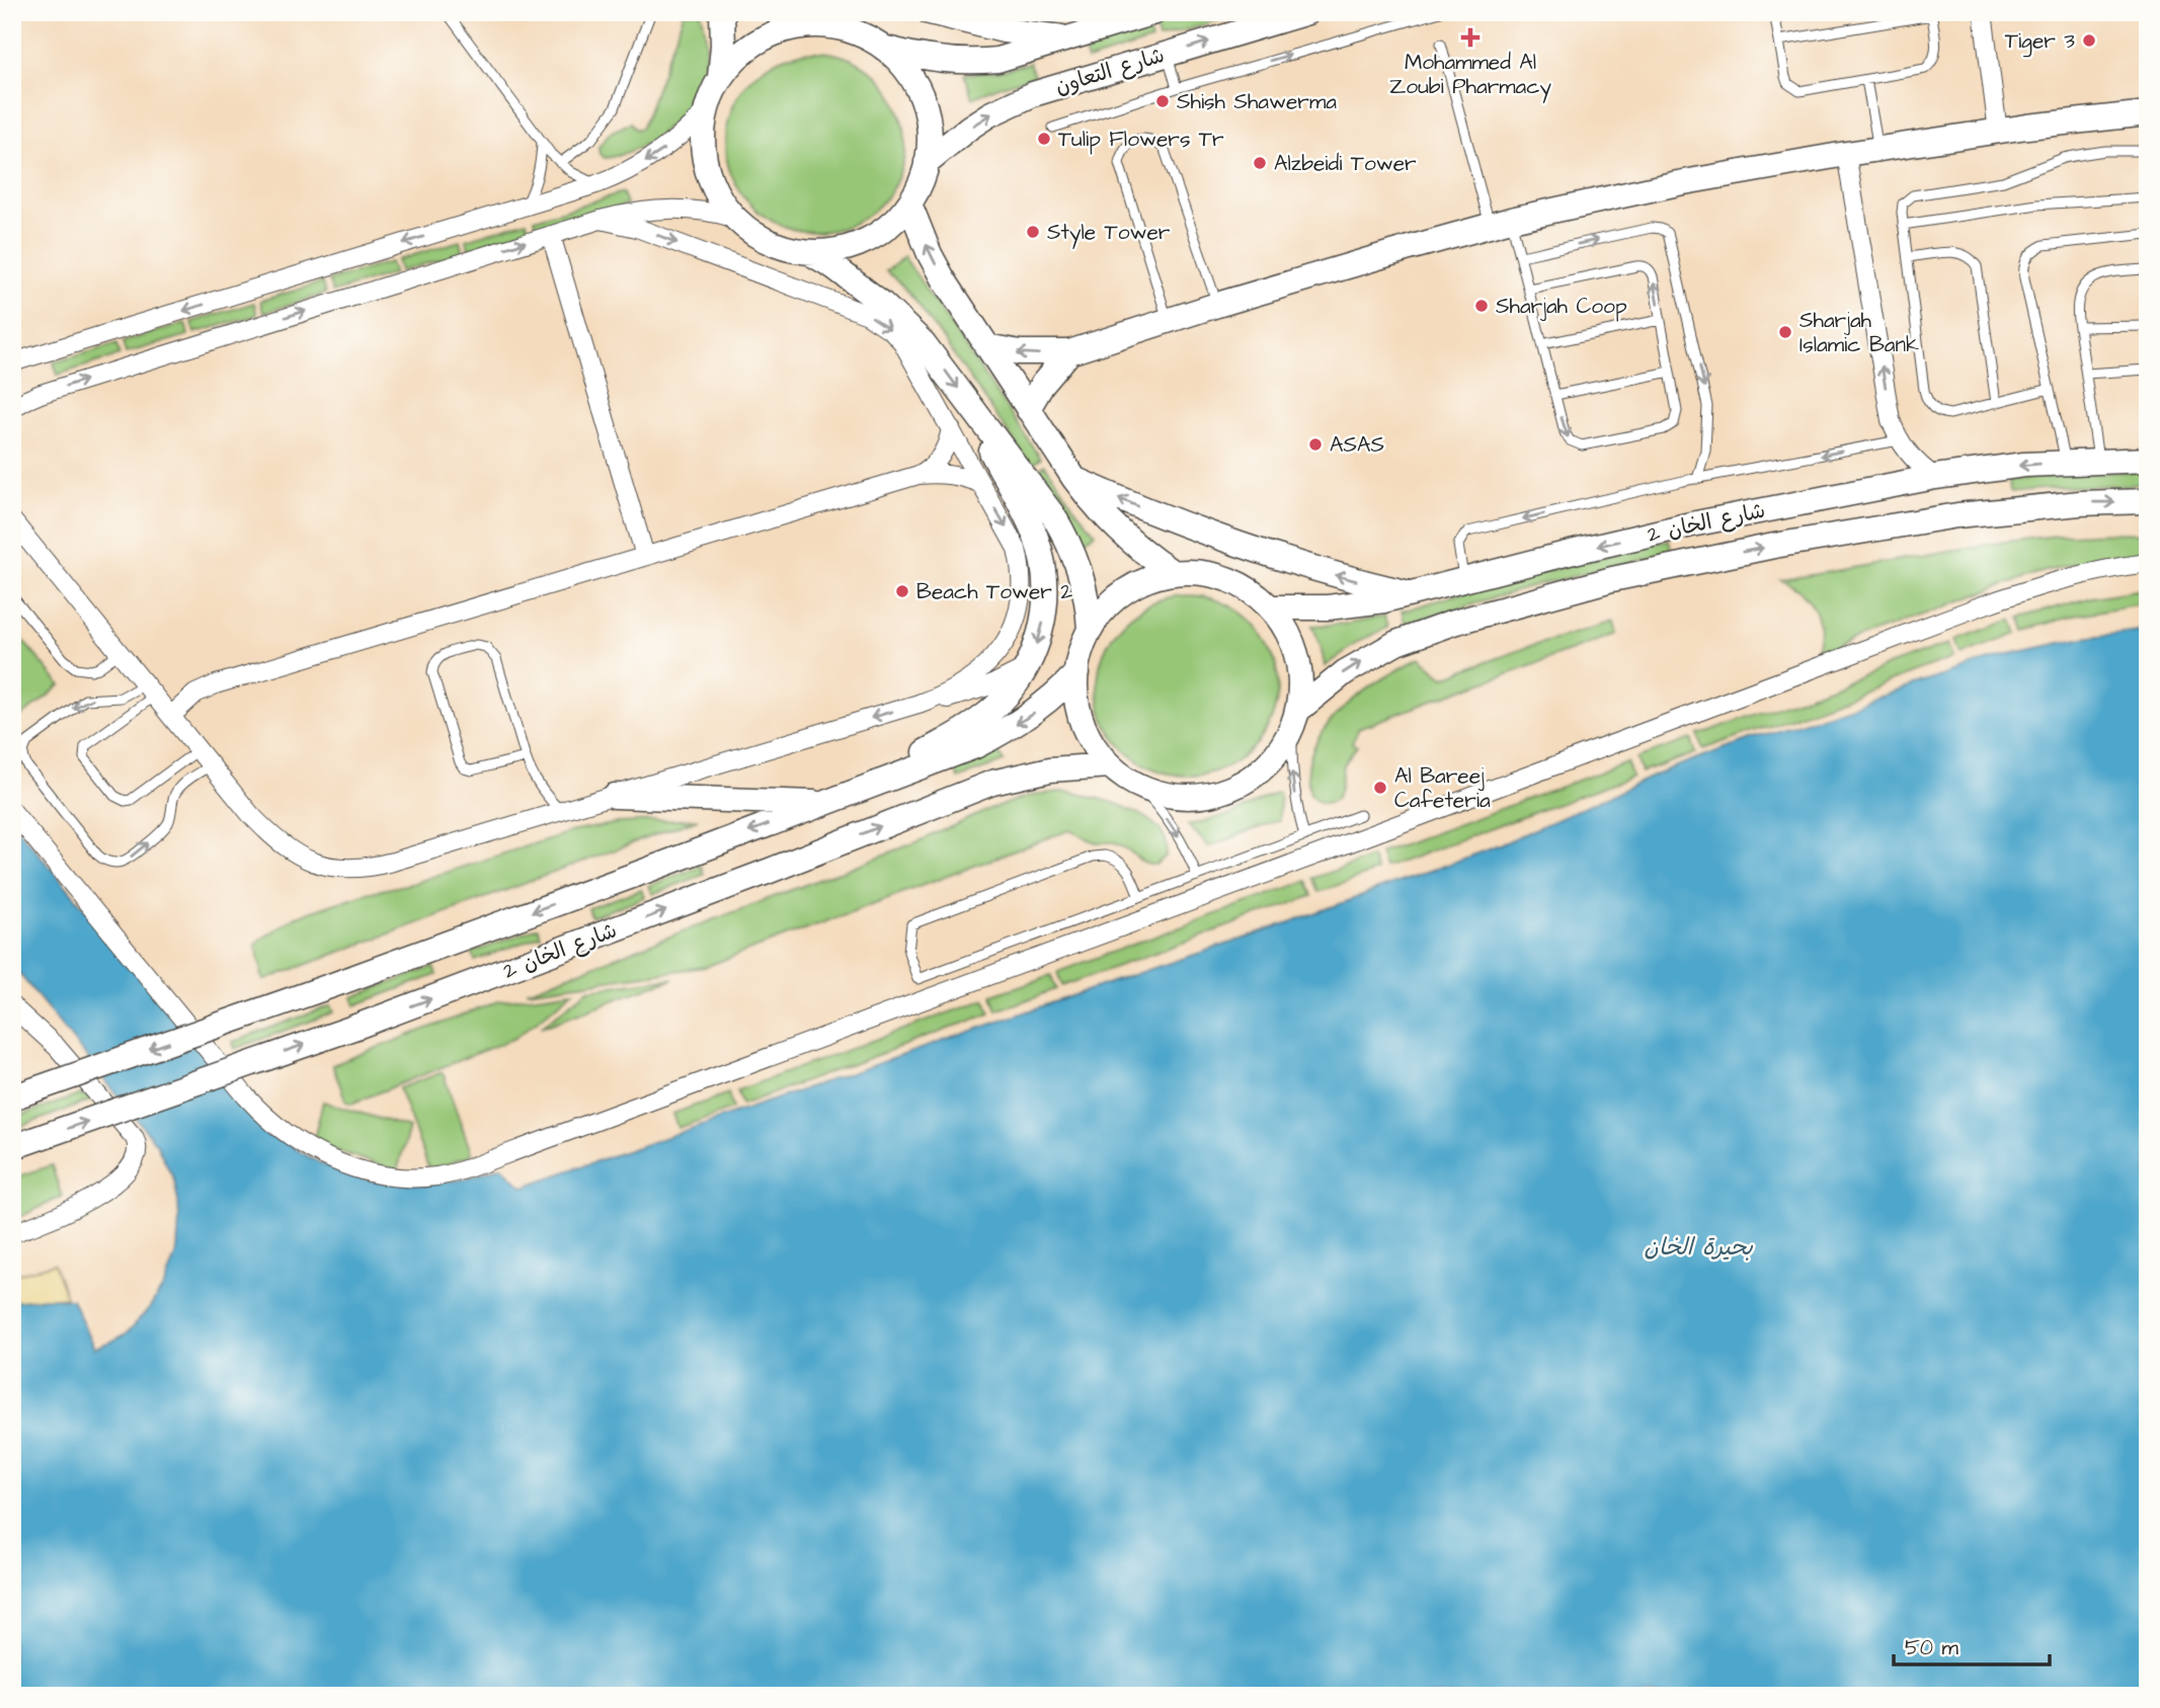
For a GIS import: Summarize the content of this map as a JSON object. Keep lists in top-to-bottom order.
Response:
{
  "streets": {
    "main road": ["شارع التعاون", "شارع الخان 2"]
  },
  "water": ["بحيرة الخان"],
  "places": {
    "health": ["Mohammed Al Zoubi Pharmacy"],
    "other": [
      "Tiger 3",
      "Shish Shawerma",
      "Tulip Flowers Tr",
      "Alzbeidi Tower",
      "Style Tower",
      "Sharjah Coop",
      "Sharjah Islamic Bank",
      "ASAS",
      "Beach Tower 2",
      "Al Bareej Cafeteria"
    ]
  },
  "scale_bar": "50 m"
}
